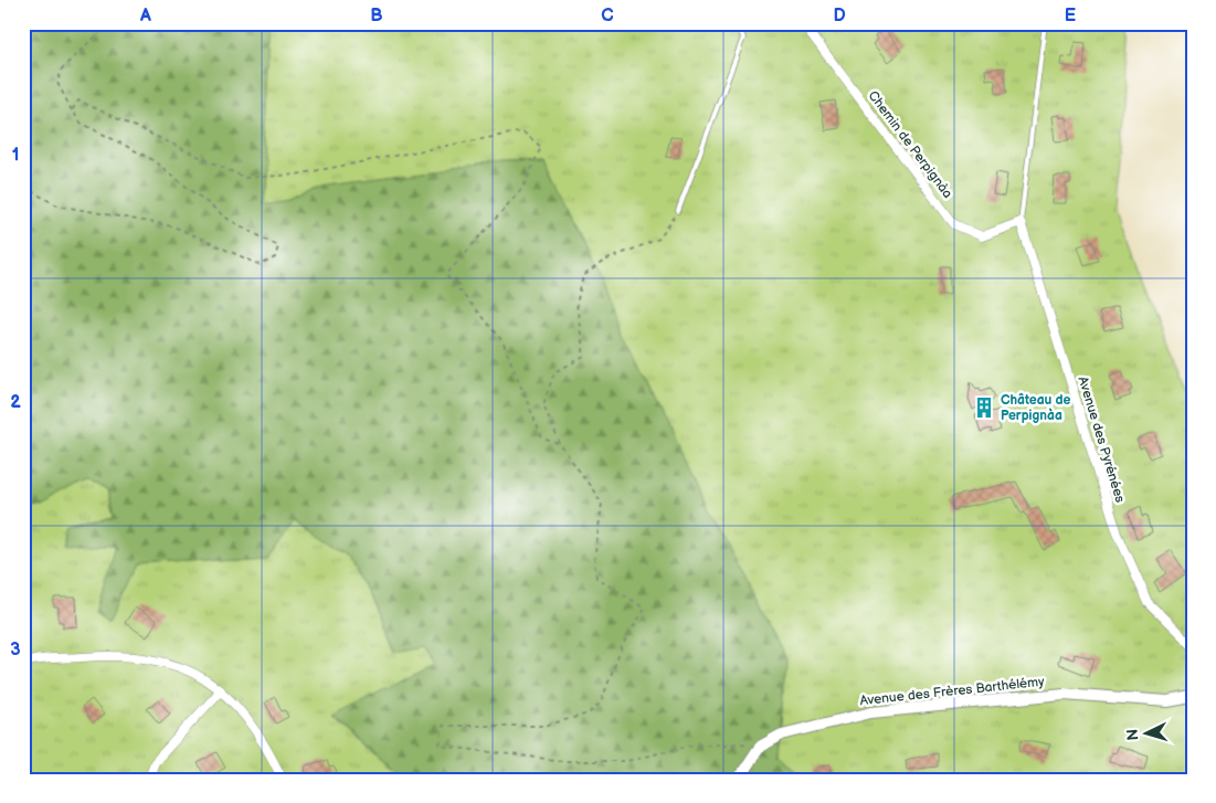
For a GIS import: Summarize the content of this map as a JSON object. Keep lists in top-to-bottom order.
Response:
{
  "streets": {
    "street": ["Chemin de Perpignàa", "Avenue des Pyrénées", "Avenue des Frères Barthélémy"]
  },
  "crossings": [
    ["Chemin de Perpignàa", "Avenue des Pyrénées"]
  ],
  "places": {
    "building": ["Château de Perpignàa"]
  },
  "north": "left",
  "grid": {
    "columns": [
      "A",
      "B",
      "C",
      "D",
      "E"
    ],
    "rows": ["1", "2", "3"]
  }
}
